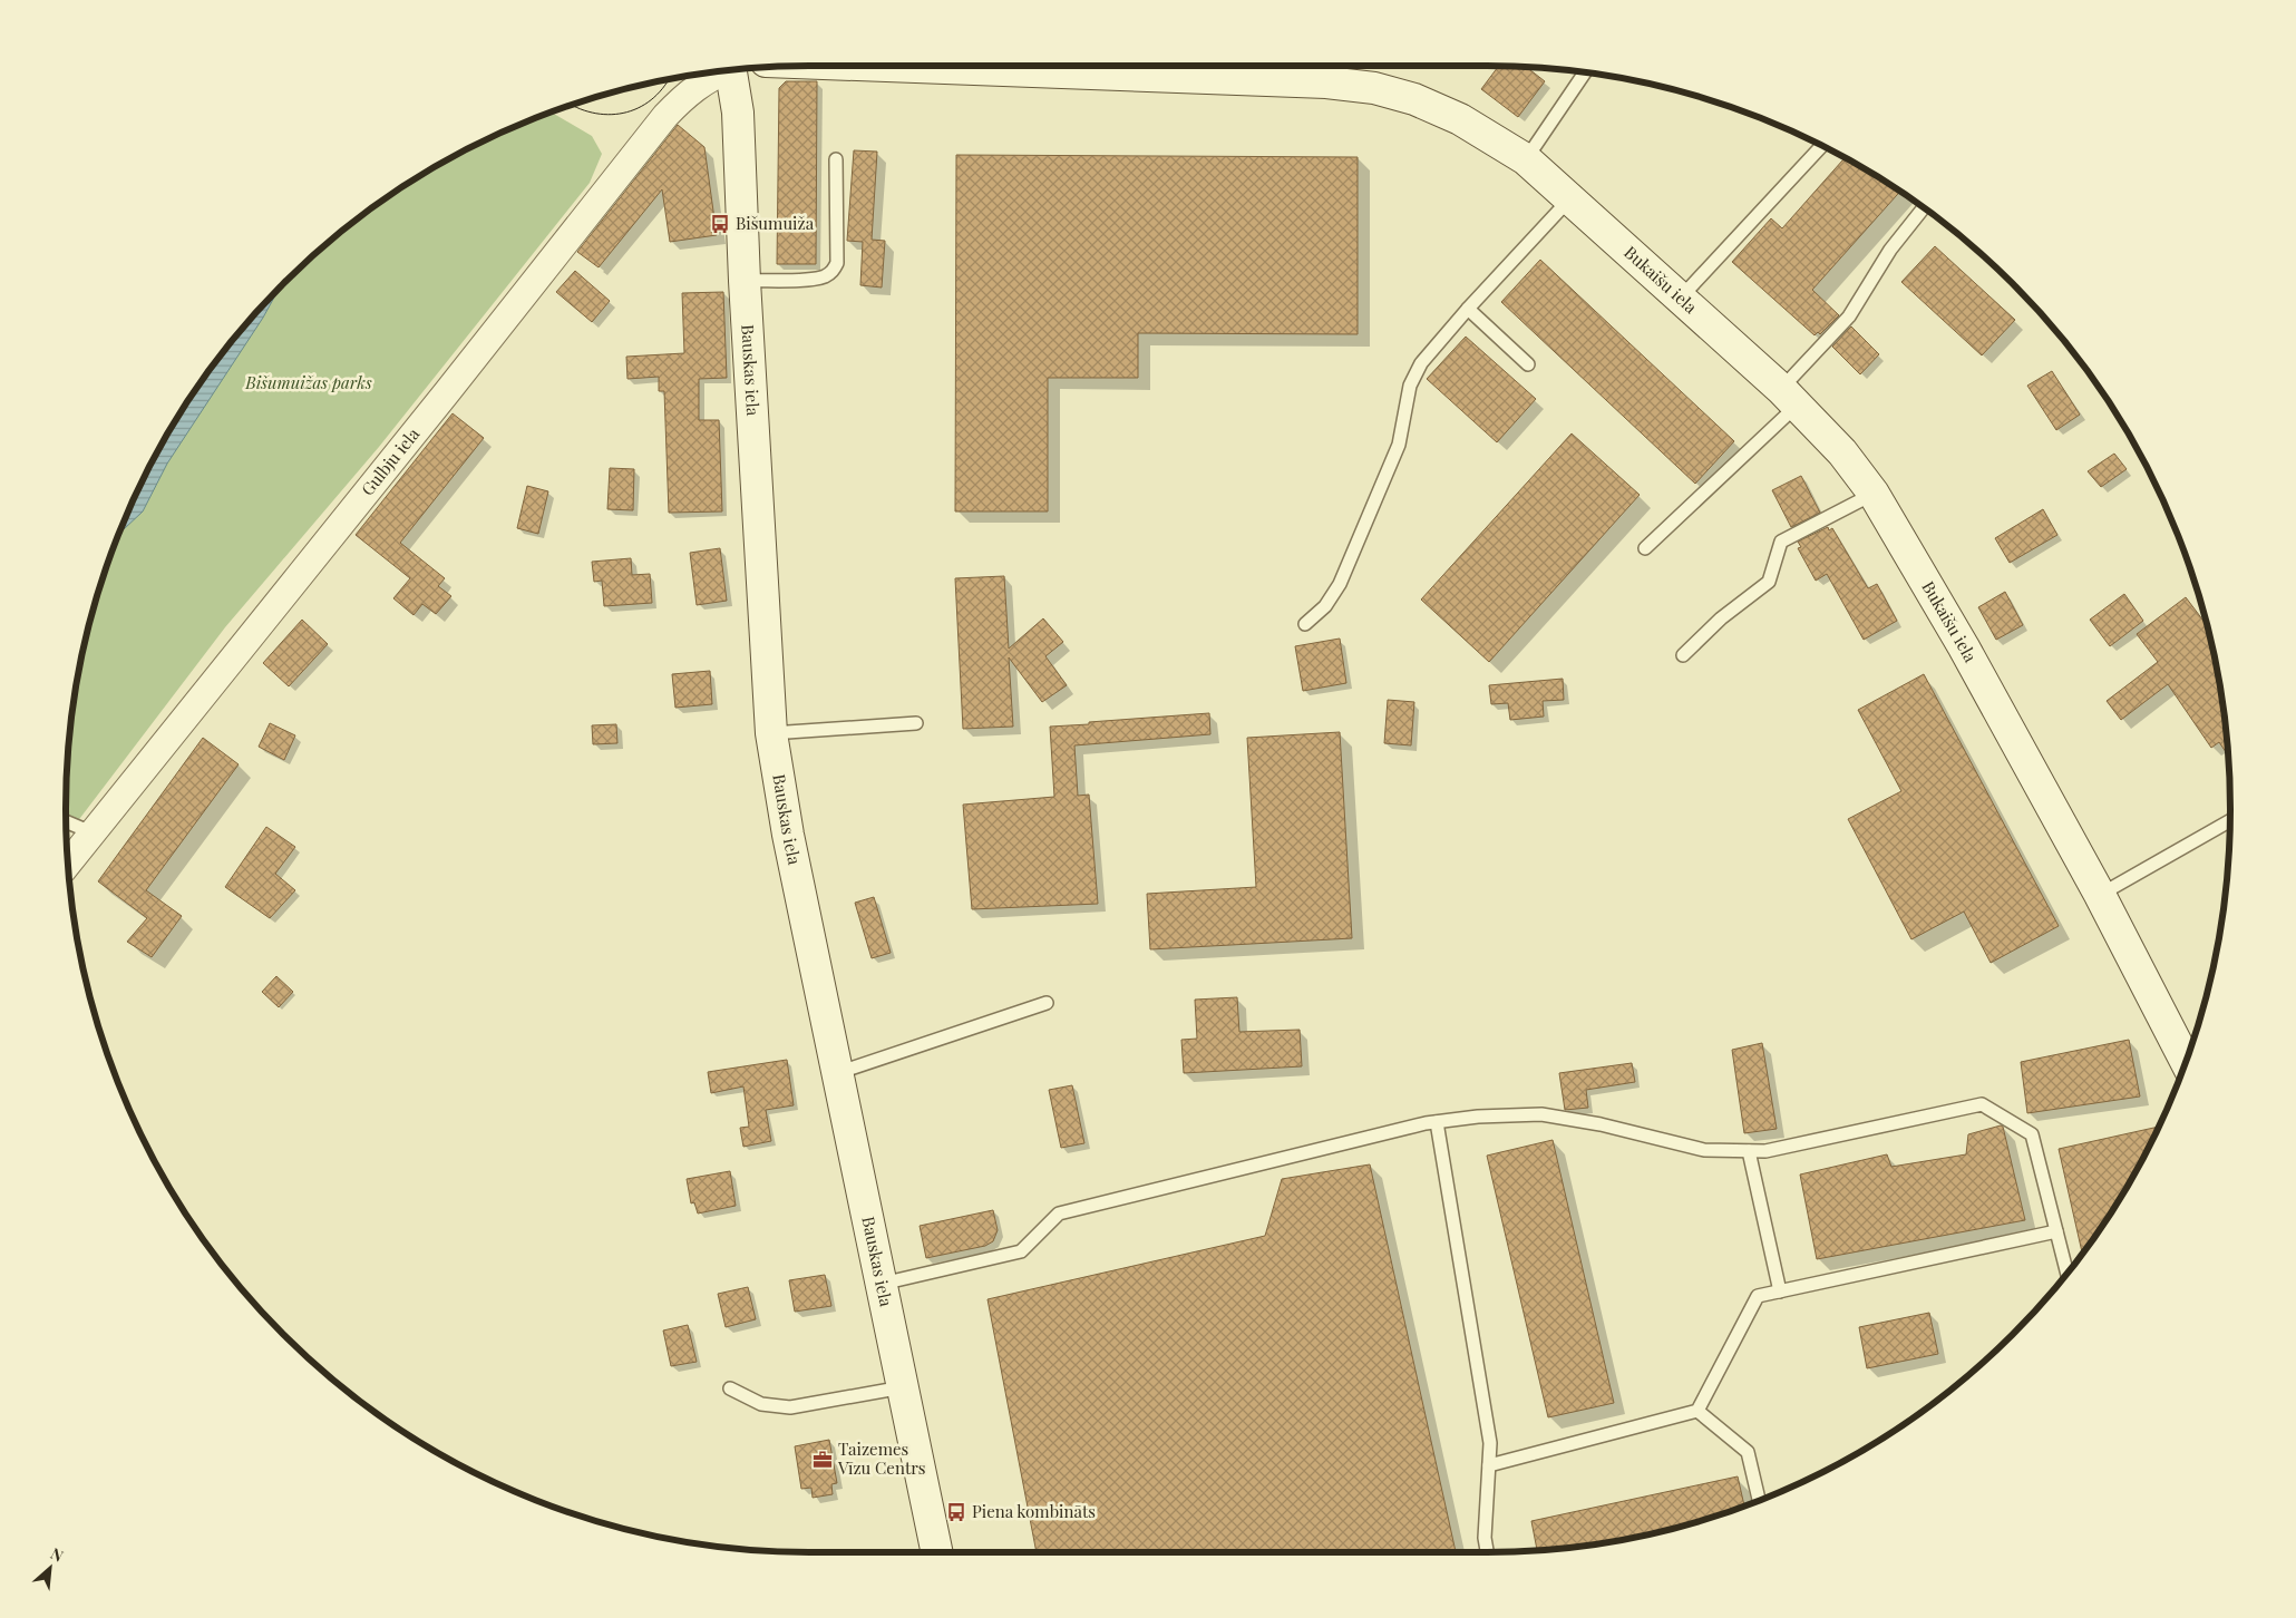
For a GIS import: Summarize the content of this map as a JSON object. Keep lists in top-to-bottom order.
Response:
{
  "streets": {
    "street": ["Bukaišu iela", "Bauskas iela", "Gulbju iela"]
  },
  "parks": ["Bišumuižas parks"],
  "places": {
    "bus stop": ["Bišumuiža", "Piena kombināts"],
    "office": ["Taizemes Vīzu Centrs"]
  },
  "north": "top right"
}
